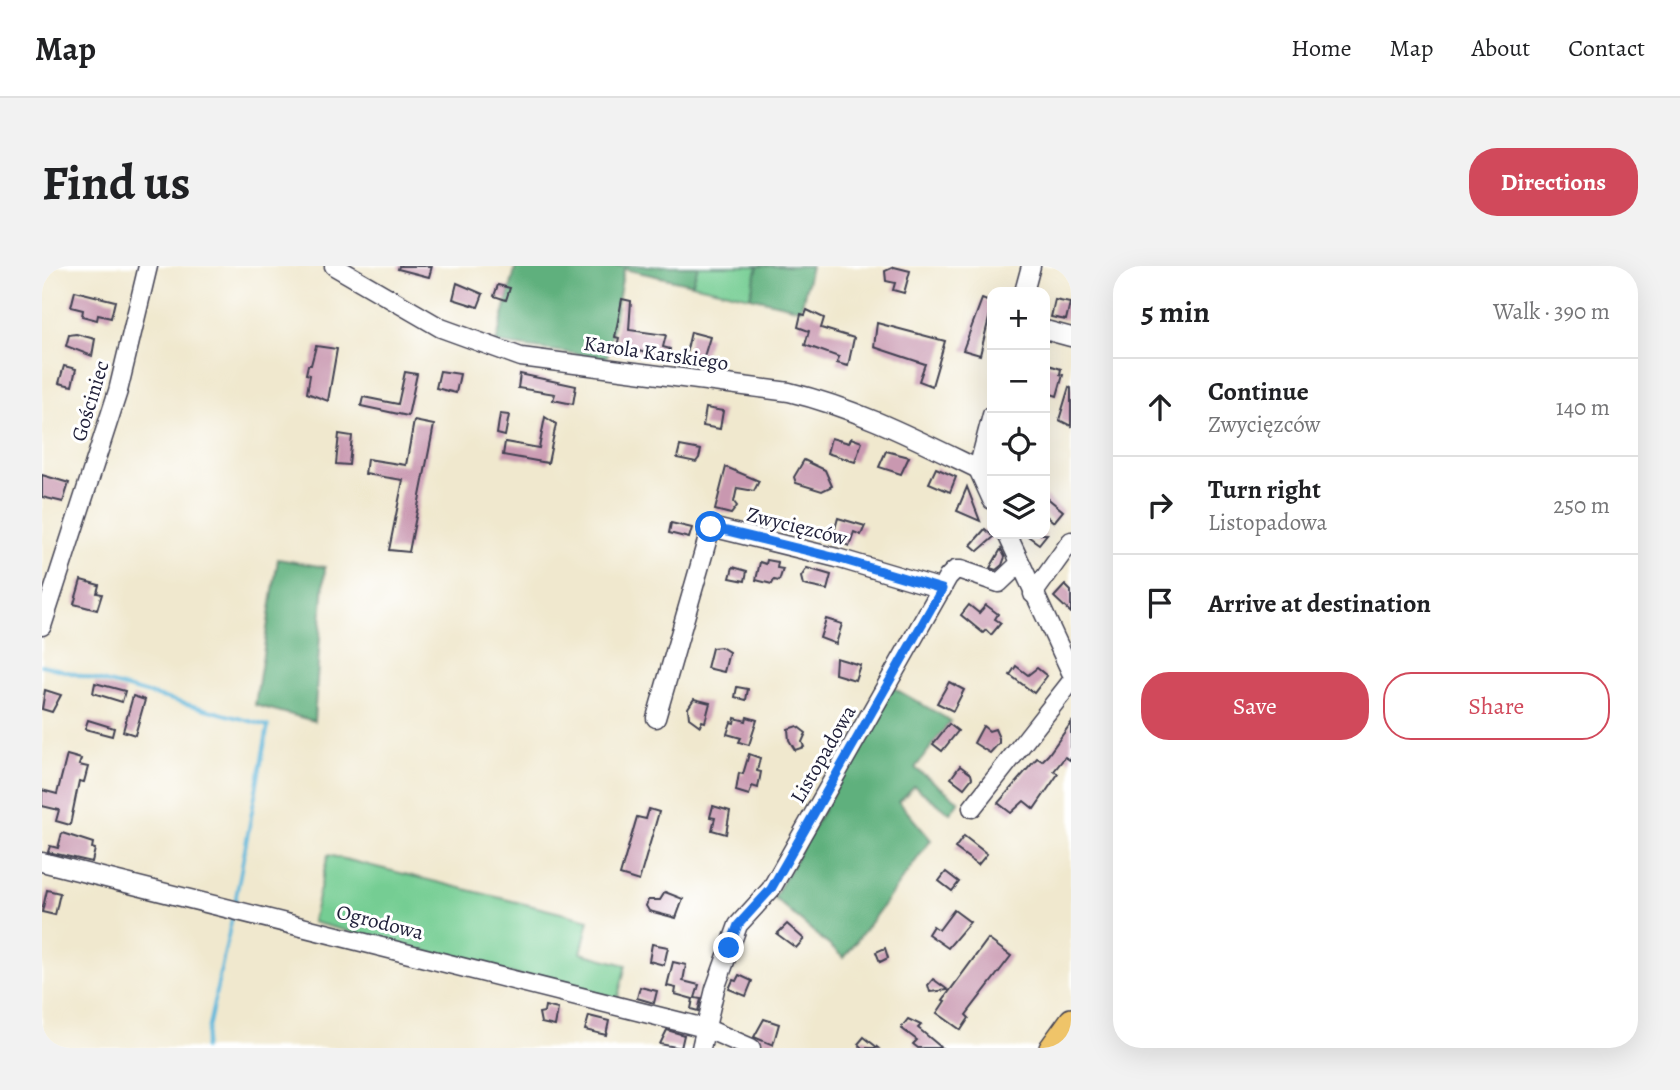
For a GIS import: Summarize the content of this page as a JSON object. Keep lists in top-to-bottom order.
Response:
{
  "streets": {
    "street": [
      "Karola Karskiego",
      "Gościniec",
      "Zwycięzców",
      "Listopadowa",
      "Ogrodowa"
    ]
  },
  "crossings": [
    ["Zwycięzców", "Listopadowa"],
    ["Listopadowa", "Ogrodowa"]
  ],
  "page": {
    "header": "Map",
    "nav": [
      "Home",
      "Map",
      "About",
      "Contact"
    ],
    "buttons": [
      "Directions",
      ["Save", "Share"]
    ],
    "title": "Find us",
    "heading": ["5 min", "Walk · 390 m"],
    "map_buttons": ["+", "−"],
    "list": [
      ["Continue", "Zwycięzców", "140 m"],
      ["Turn right", "Listopadowa", "250 m"],
      "Arrive at destination"
    ]
  }
}
